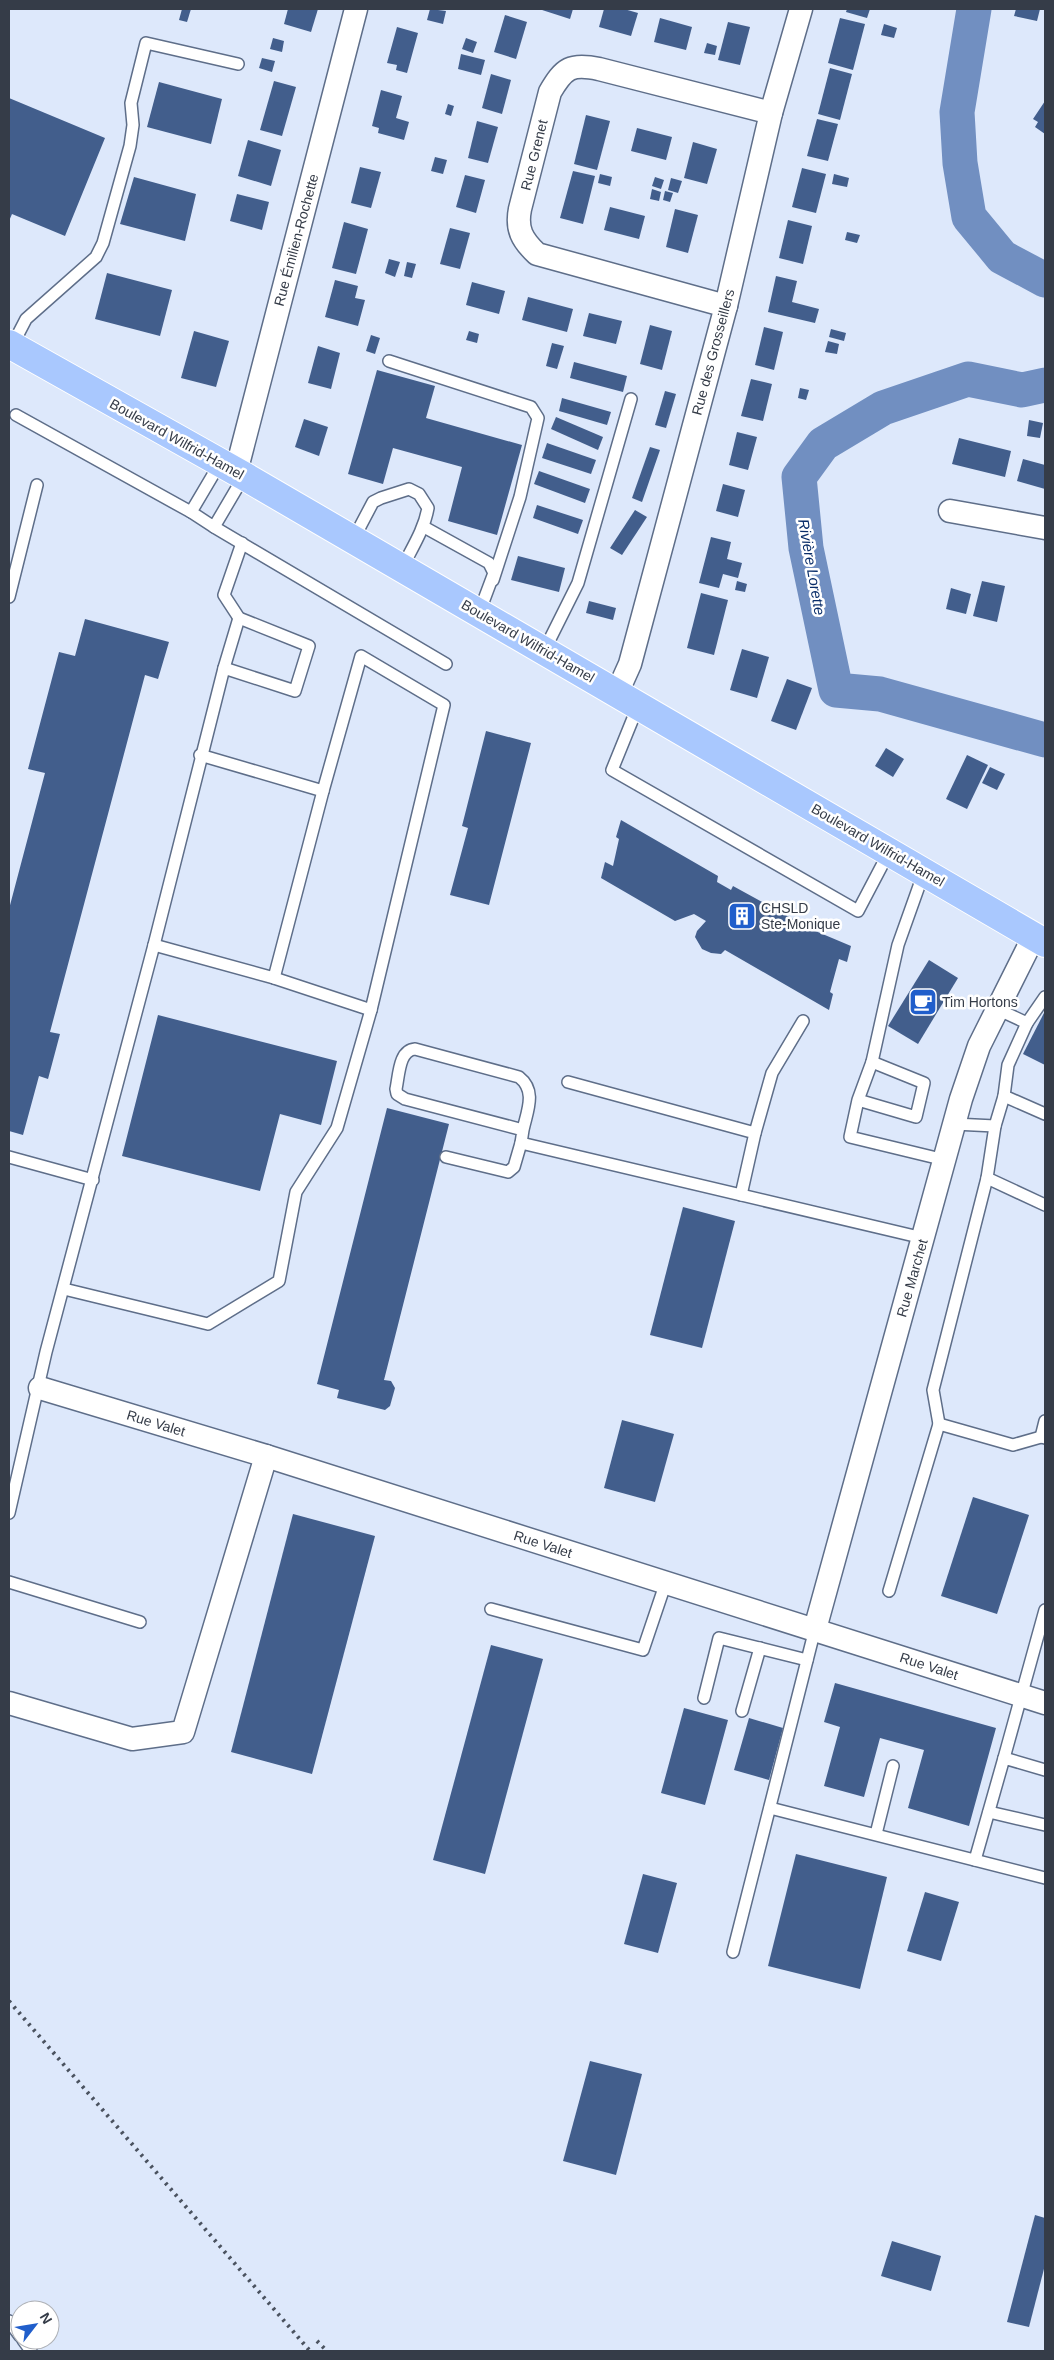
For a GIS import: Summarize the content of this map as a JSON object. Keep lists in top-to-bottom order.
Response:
{
  "streets": {
    "main road": ["Boulevard Wilfrid-Hamel"],
    "street": [
      "Rue Grenet",
      "Rue Émilien-Rochette",
      "Rue des Grosseillers",
      "Rue Marchet",
      "Rue Valet"
    ]
  },
  "crossings": [
    ["Rue Grenet", "Rue des Grosseillers"],
    ["Rue Émilien-Rochette", "Boulevard Wilfrid-Hamel"],
    ["Rue des Grosseillers", "Boulevard Wilfrid-Hamel"],
    ["Boulevard Wilfrid-Hamel", "Rue Marchet"],
    ["Rue Marchet", "Rue Valet"]
  ],
  "water": ["Rivière Lorette"],
  "places": {
    "building": ["CHSLD Ste-Monique"],
    "cafe": ["Tim Hortons"]
  },
  "north": "top right"
}
